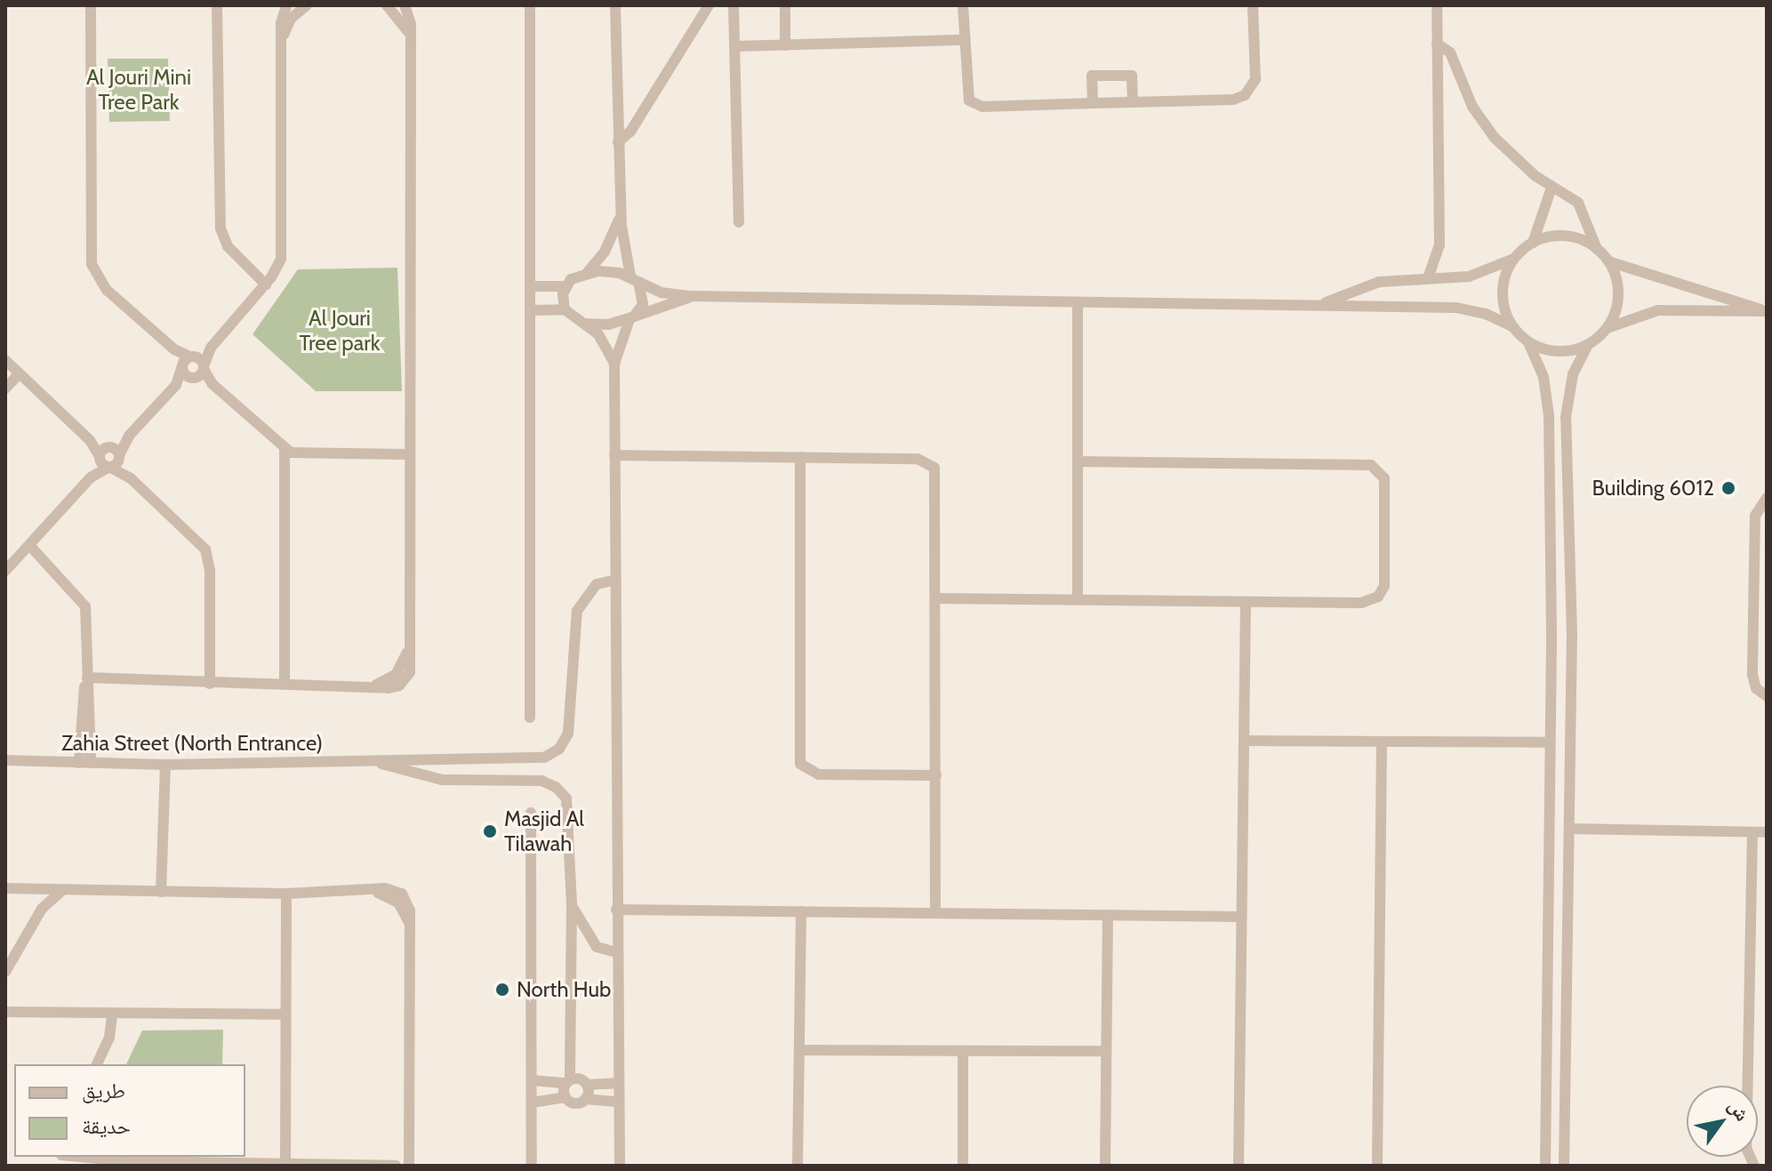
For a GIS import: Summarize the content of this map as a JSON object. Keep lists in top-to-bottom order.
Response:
{
  "streets": {
    "street": ["Zahia Street (North Entrance)"]
  },
  "parks": ["Al Jouri Mini Tree Park", "Al Jouri Tree park"],
  "places": ["Building 6012", "Masjid Al Tilawah", "North Hub"],
  "legend": ["طريق", "حديقة"],
  "north": "top right"
}
